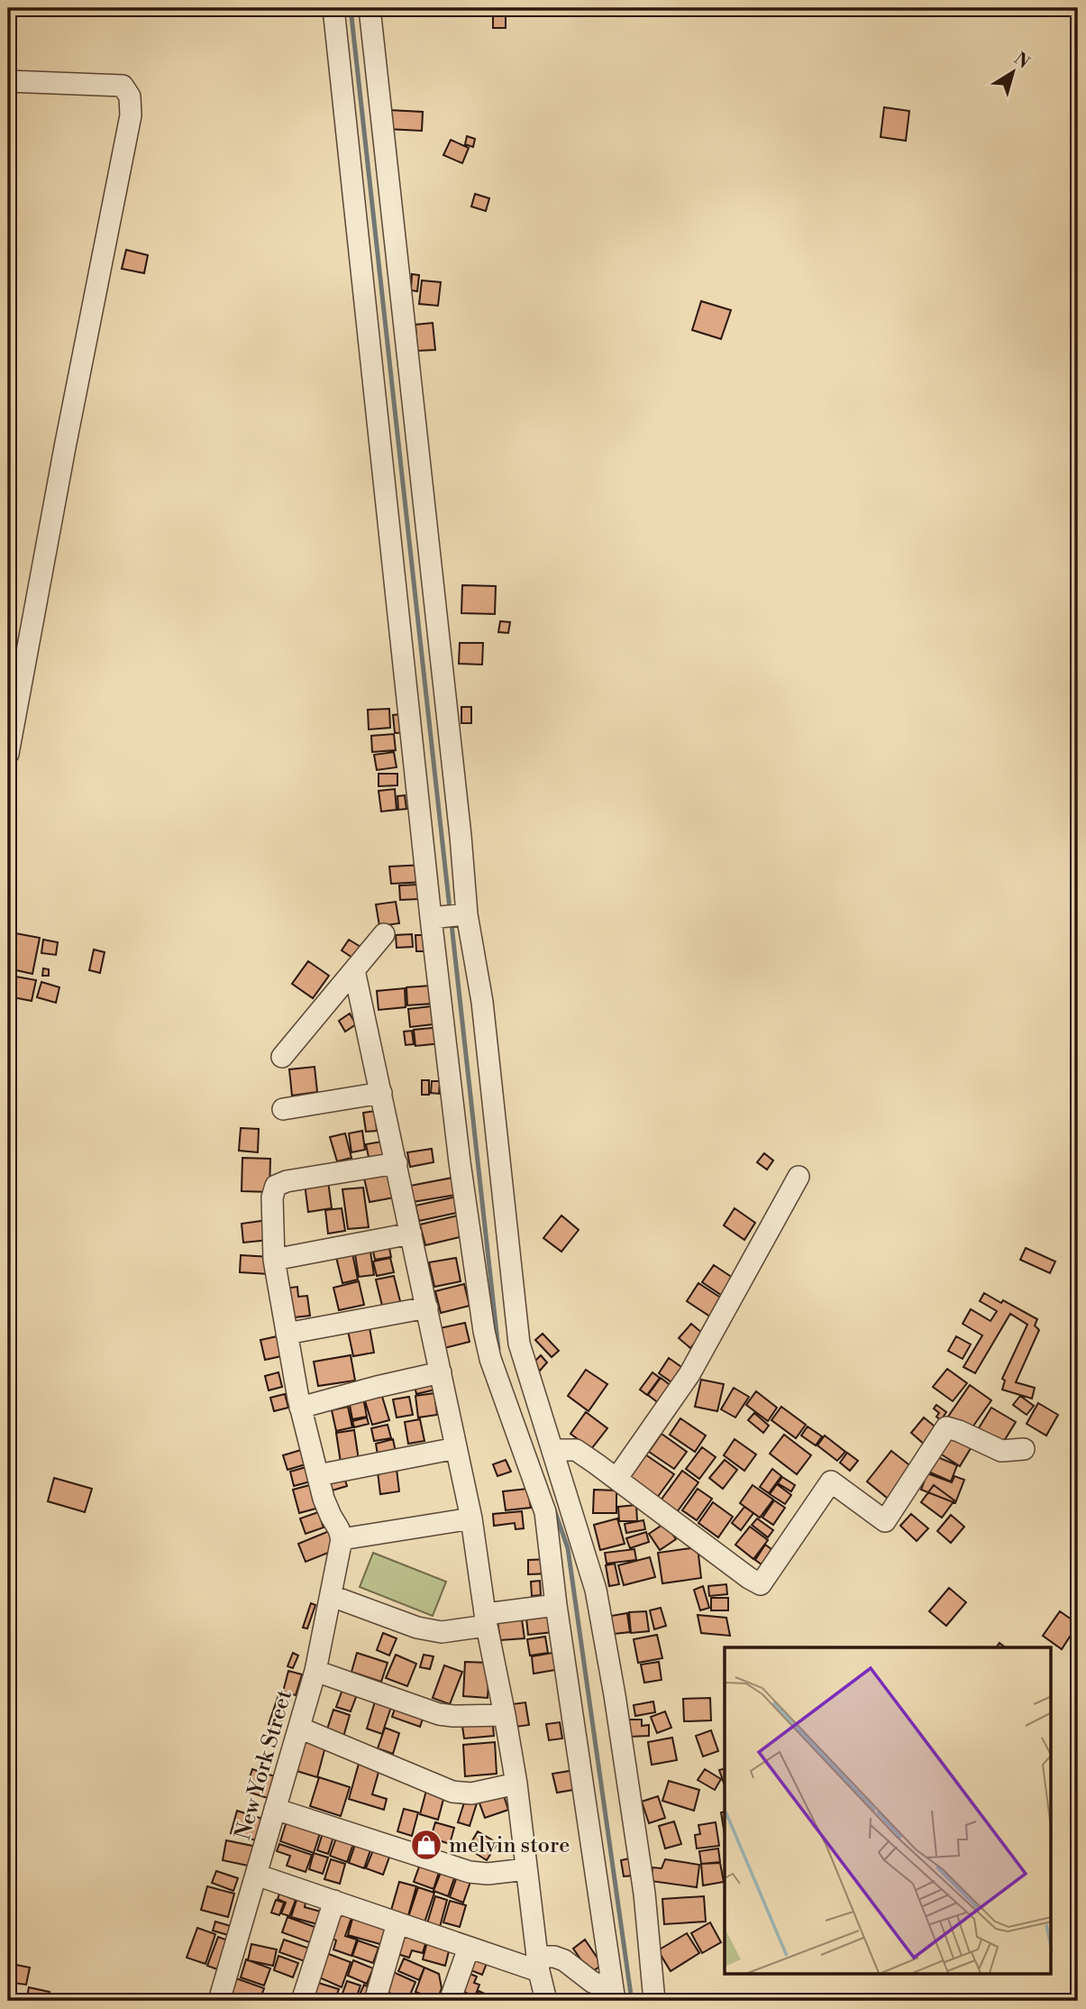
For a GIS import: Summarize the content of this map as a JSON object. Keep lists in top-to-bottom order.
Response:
{
  "streets": {
    "street": ["New York Street"]
  },
  "places": {
    "shop": ["melvin store"]
  },
  "north": "top right"
}
